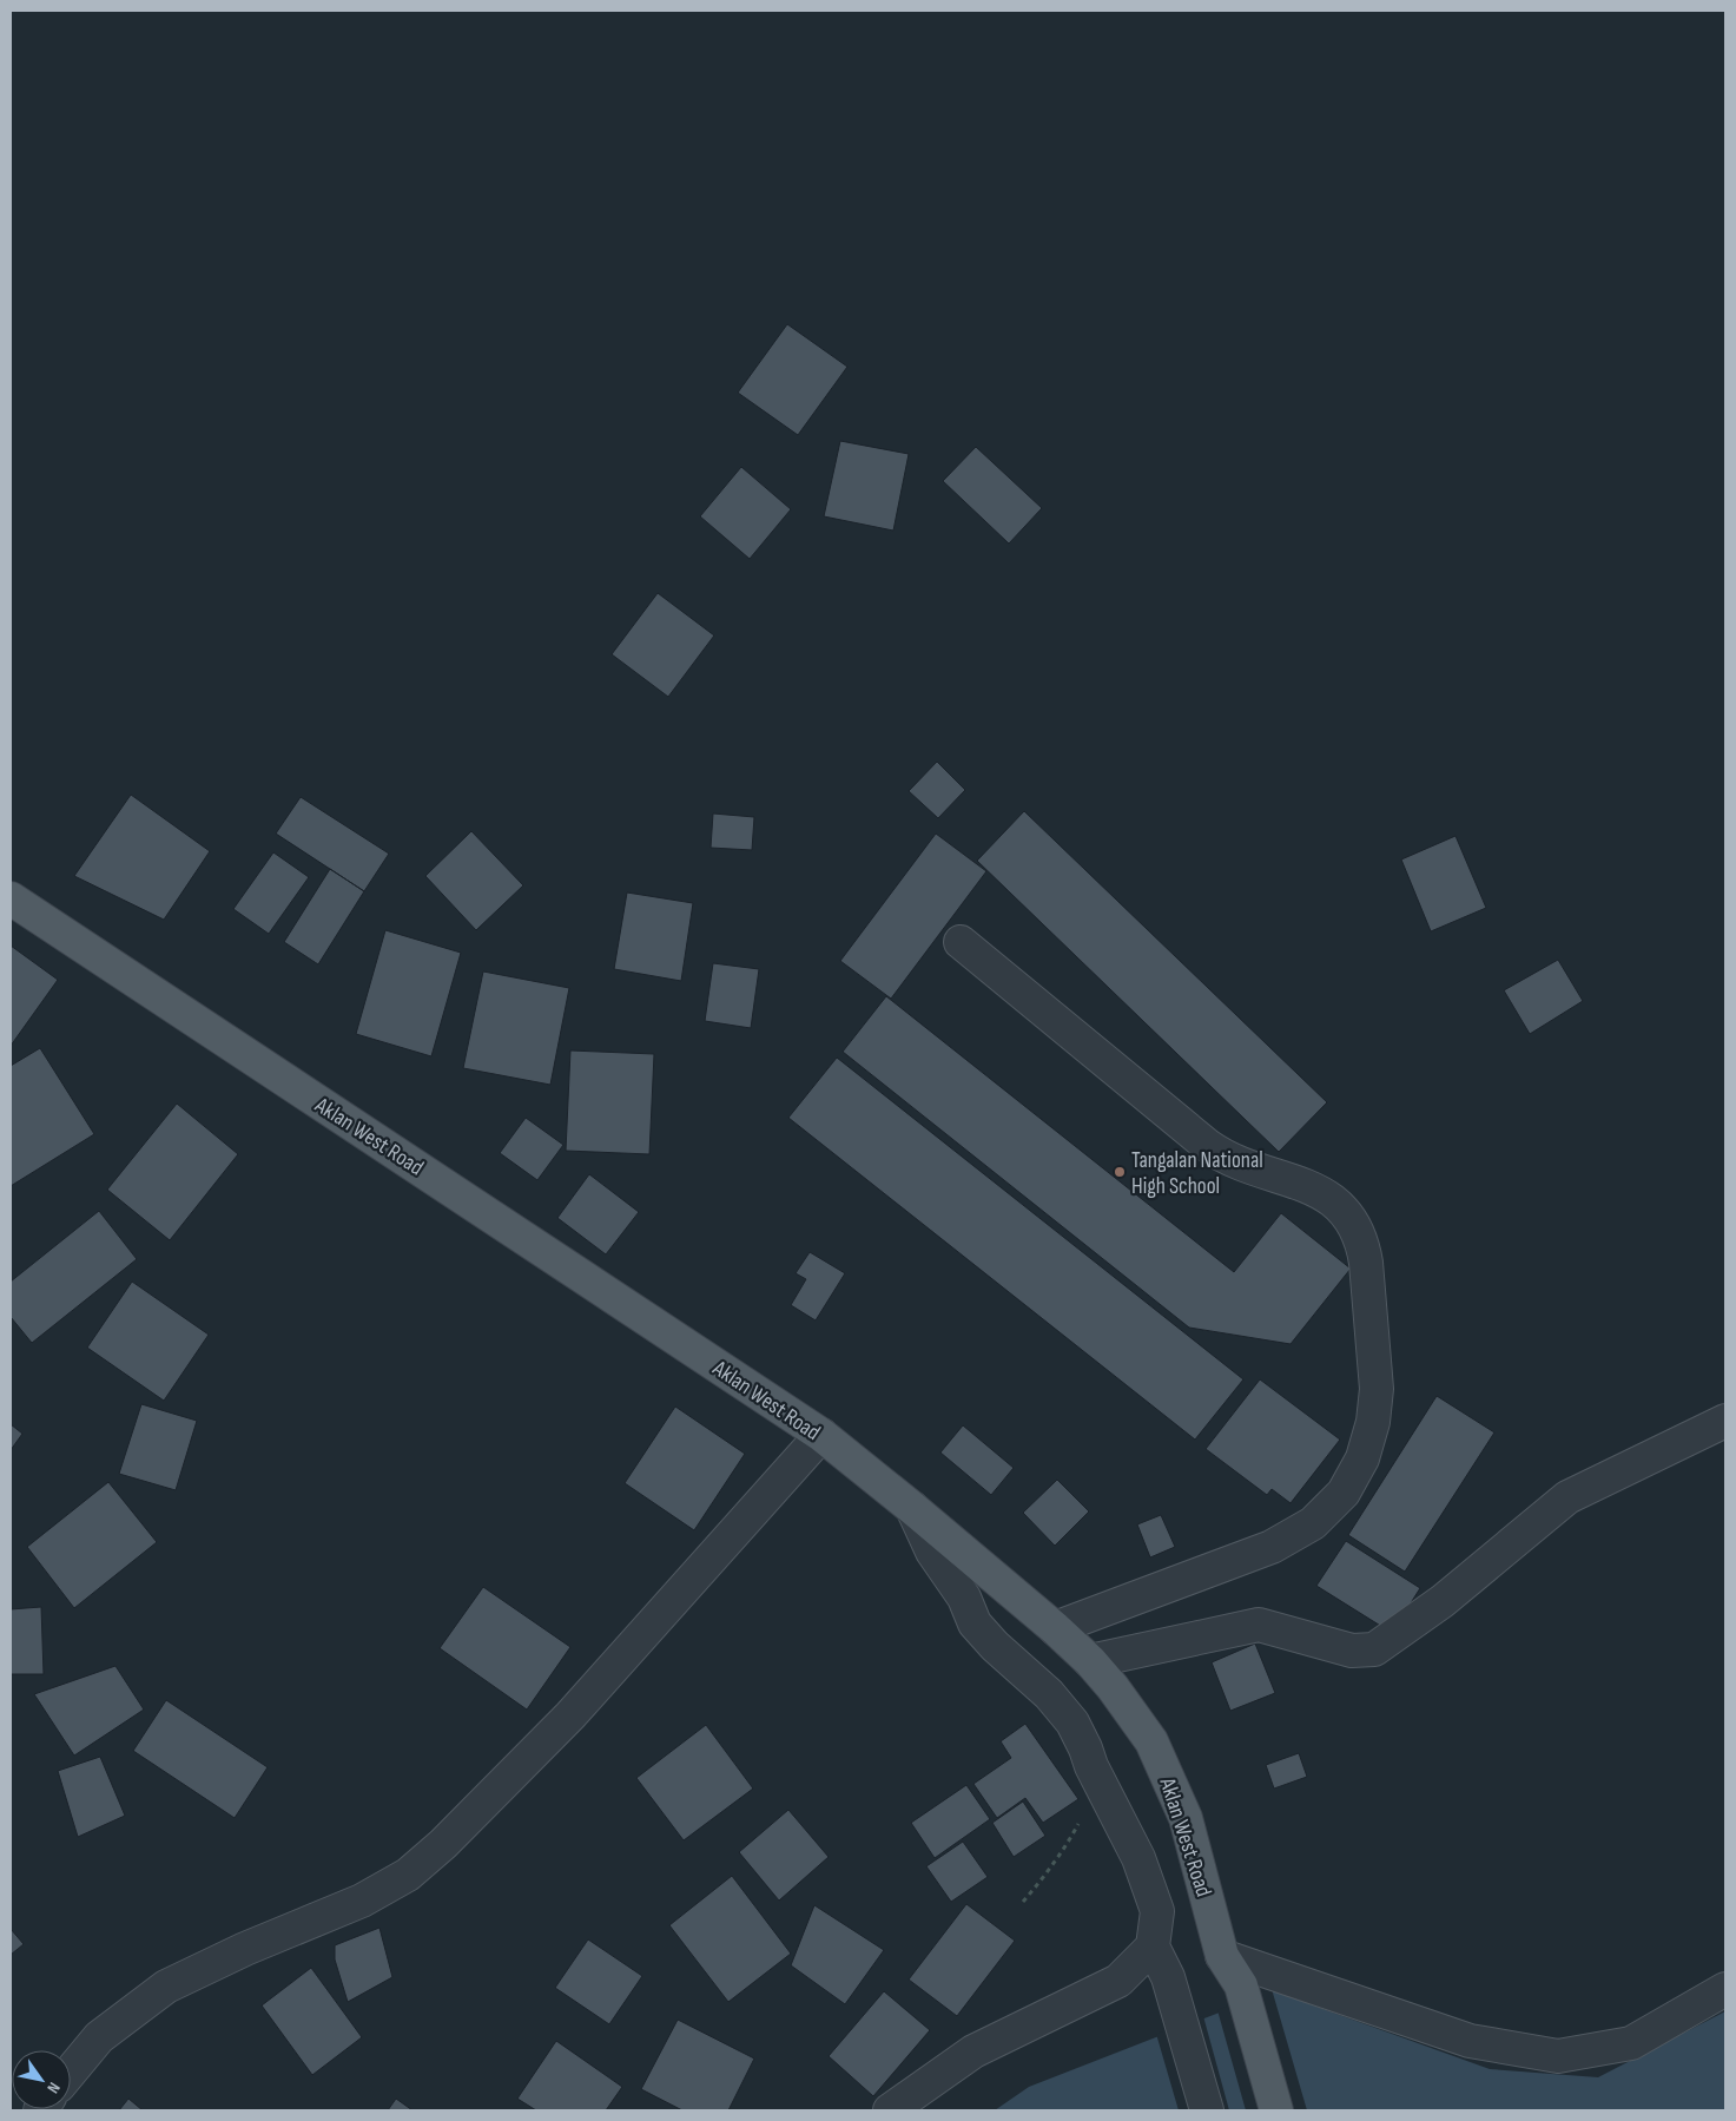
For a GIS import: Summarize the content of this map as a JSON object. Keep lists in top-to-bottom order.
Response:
{
  "streets": {
    "main road": ["Aklan West Road"]
  },
  "places": ["Tangalan National High School"],
  "north": "bottom right"
}
